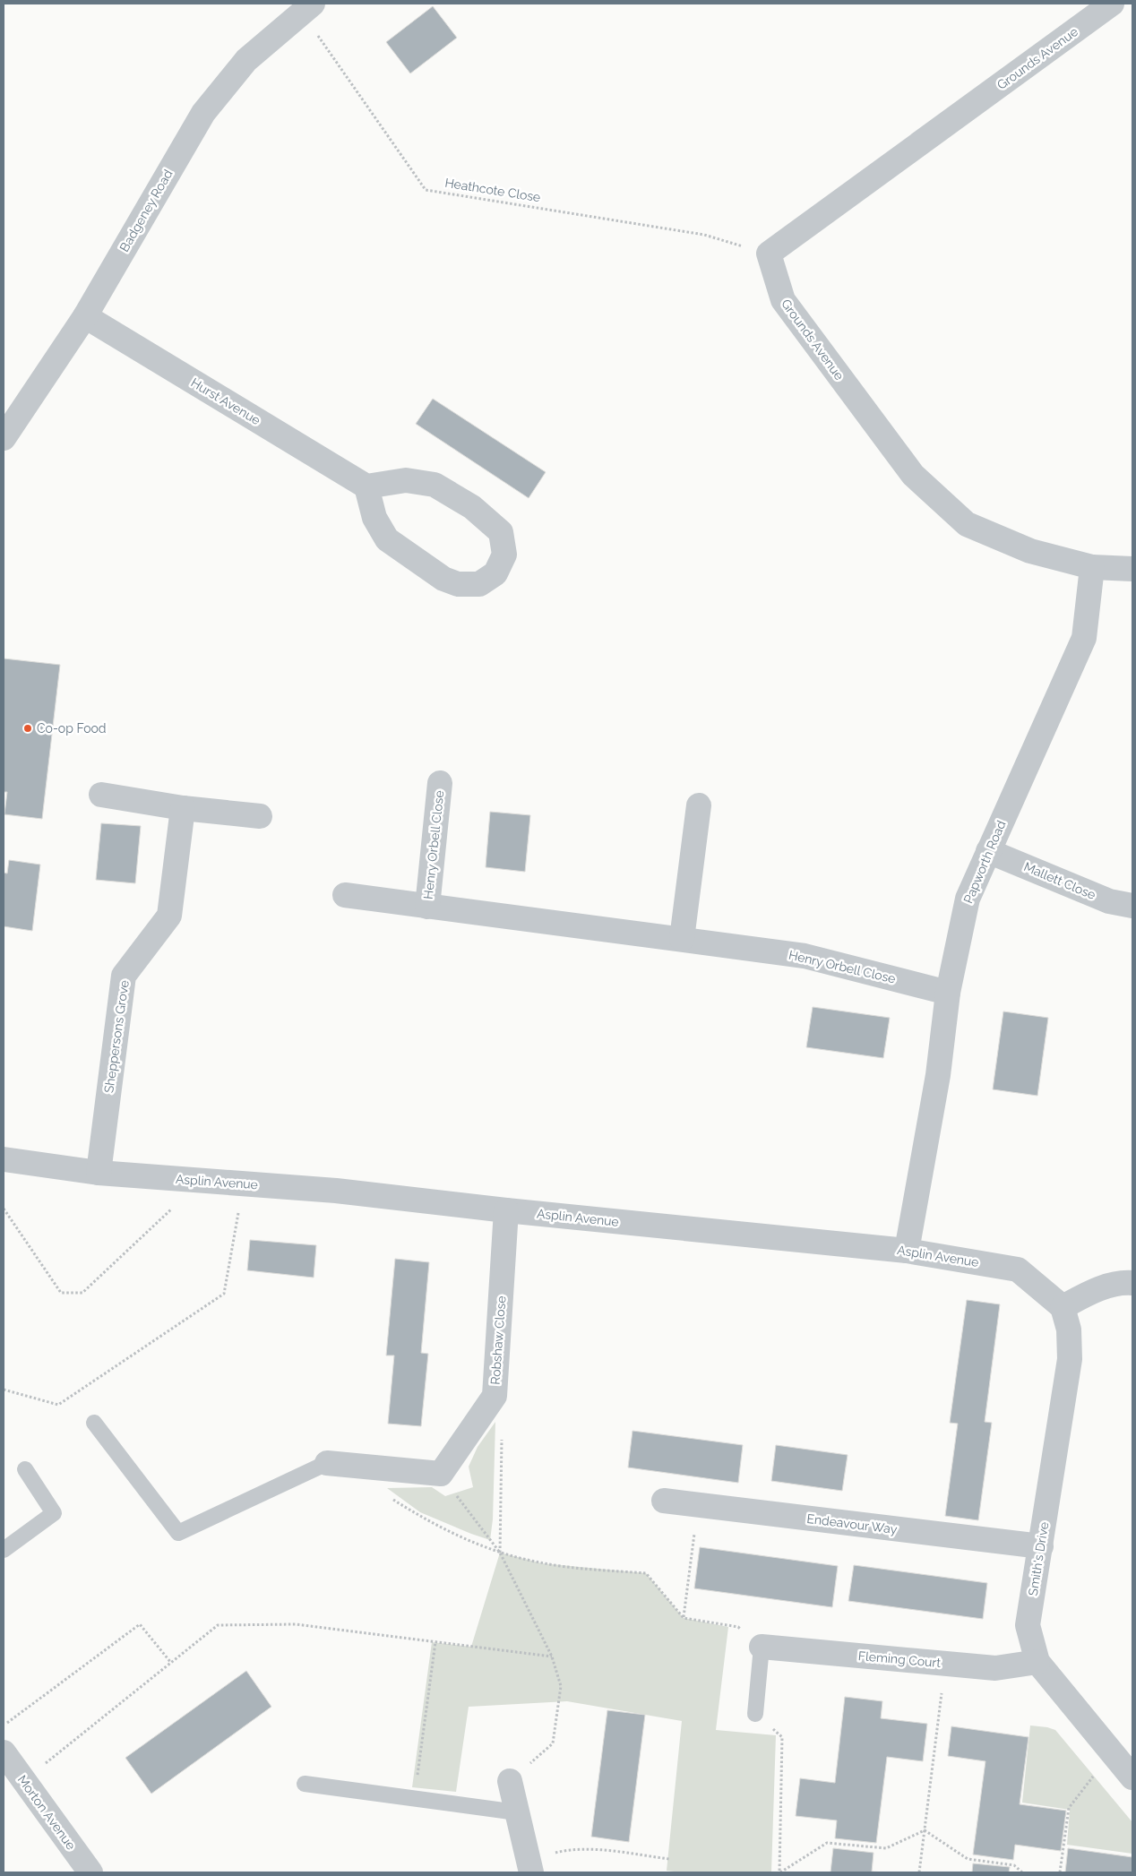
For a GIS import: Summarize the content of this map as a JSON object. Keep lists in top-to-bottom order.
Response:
{
  "streets": {
    "street": [
      "Grounds Avenue",
      "Badgeney Road",
      "Hurst Avenue",
      "Henry Orbell Close",
      "Papworth Road",
      "Mallett Close",
      "Sheppersons Grove",
      "Asplin Avenue",
      "Robshaw Close",
      "Endeavour Way",
      "Smith's Drive",
      "Fleming Court",
      "Morton Avenue"
    ],
    "path": ["Heathcote Close"]
  },
  "crossings": [
    ["Grounds Avenue", "Heathcote Close"],
    ["Grounds Avenue", "Papworth Road"],
    ["Heathcote Close", "Badgeney Road"],
    ["Badgeney Road", "Hurst Avenue"],
    ["Henry Orbell Close", "Papworth Road"],
    ["Papworth Road", "Mallett Close"],
    ["Papworth Road", "Asplin Avenue"],
    ["Sheppersons Grove", "Asplin Avenue"],
    ["Asplin Avenue", "Robshaw Close"],
    ["Asplin Avenue", "Smith's Drive"],
    ["Endeavour Way", "Smith's Drive"],
    ["Smith's Drive", "Fleming Court"]
  ],
  "places": ["Co-op Food"]
}
